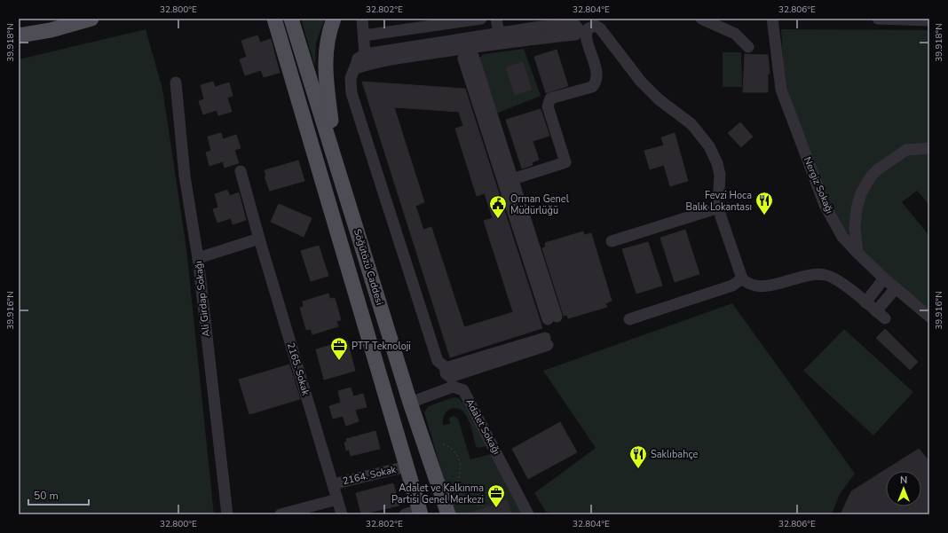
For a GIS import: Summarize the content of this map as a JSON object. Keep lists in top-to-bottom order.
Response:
{
  "streets": {
    "main road": ["Söğütözü Caddesi"],
    "street": [
      "Nergiz Sokağı",
      "Ali Girdap Sokağı",
      "2165. Sokak",
      "Adalet Sokağı",
      "2164. Sokak"
    ]
  },
  "crossings": [
    ["Söğütözü Caddesi", "Adalet Sokağı"],
    ["Söğütözü Caddesi", "2164. Sokak"],
    ["2165. Sokak", "2164. Sokak"]
  ],
  "places": {
    "restaurant": ["Fevzi Hoca Balık Lokantası", "Saklıbahçe"],
    "public building": ["Orman Genel Müdürlüğü"],
    "office": ["PTT Teknoloji", "Adalet ve Kalkınma Partisi Genel Merkezi"]
  },
  "scale_bar": "50 m",
  "north": "top",
  "coordinates": [
    "32.800°E",
    "32.802°E",
    "32.804°E",
    "32.806°E",
    "39.918°N",
    "39.916°N"
  ]
}
